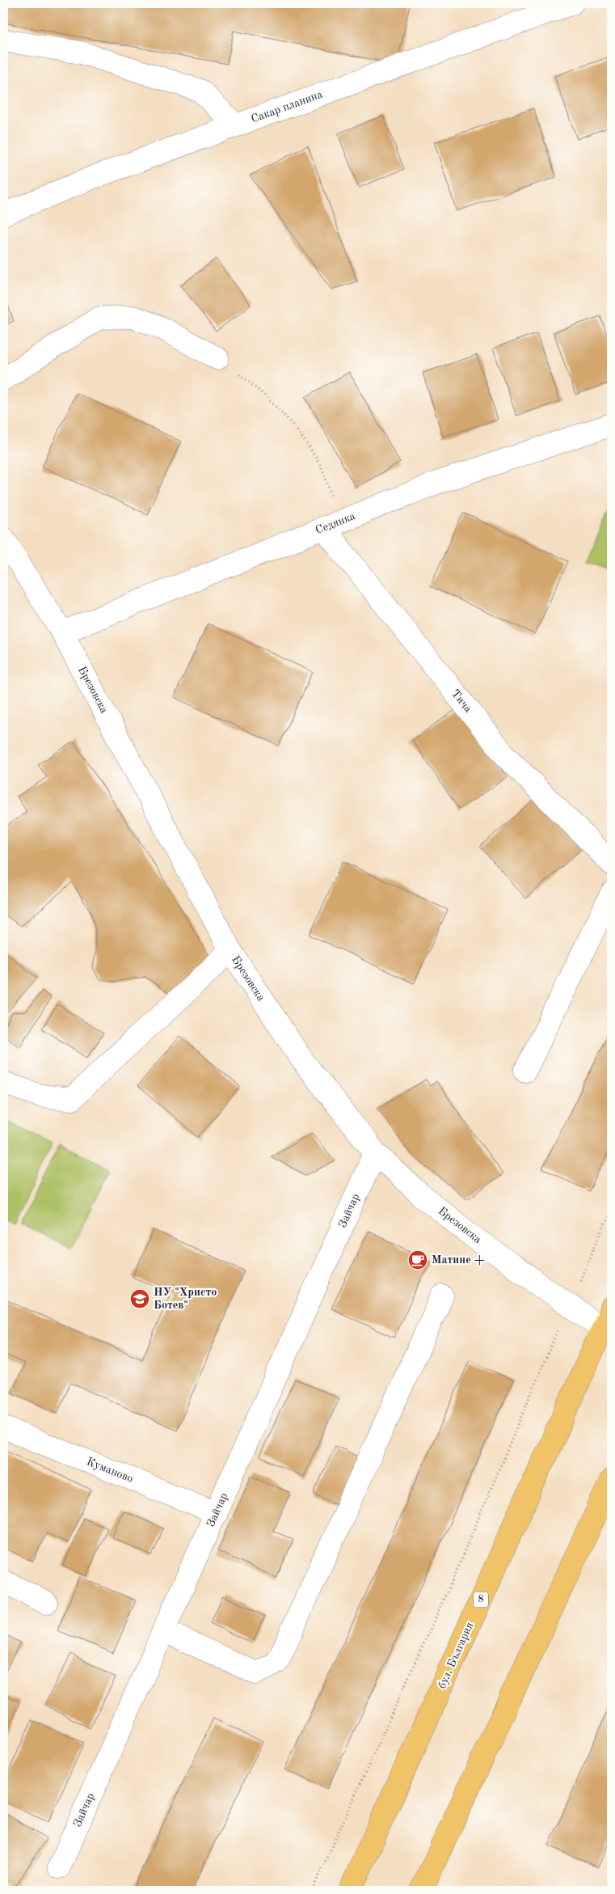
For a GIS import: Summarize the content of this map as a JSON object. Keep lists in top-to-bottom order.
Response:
{
  "streets": {
    "main road": ["8", "бул. България"],
    "street": [
      "Сакар планина",
      "Седянка",
      "Брезовска",
      "Тича",
      "Зайчар",
      "Куманово"
    ]
  },
  "crossings": [
    ["Седянка", "Брезовска"],
    ["Седянка", "Тича"],
    ["Брезовска", "Зайчар"],
    ["Брезовска", "бул. България"],
    ["Зайчар", "Куманово"]
  ],
  "places": {
    "cafe": ["Матине +"],
    "school or university": ["НУ \"Христо Ботев\""]
  }
}
